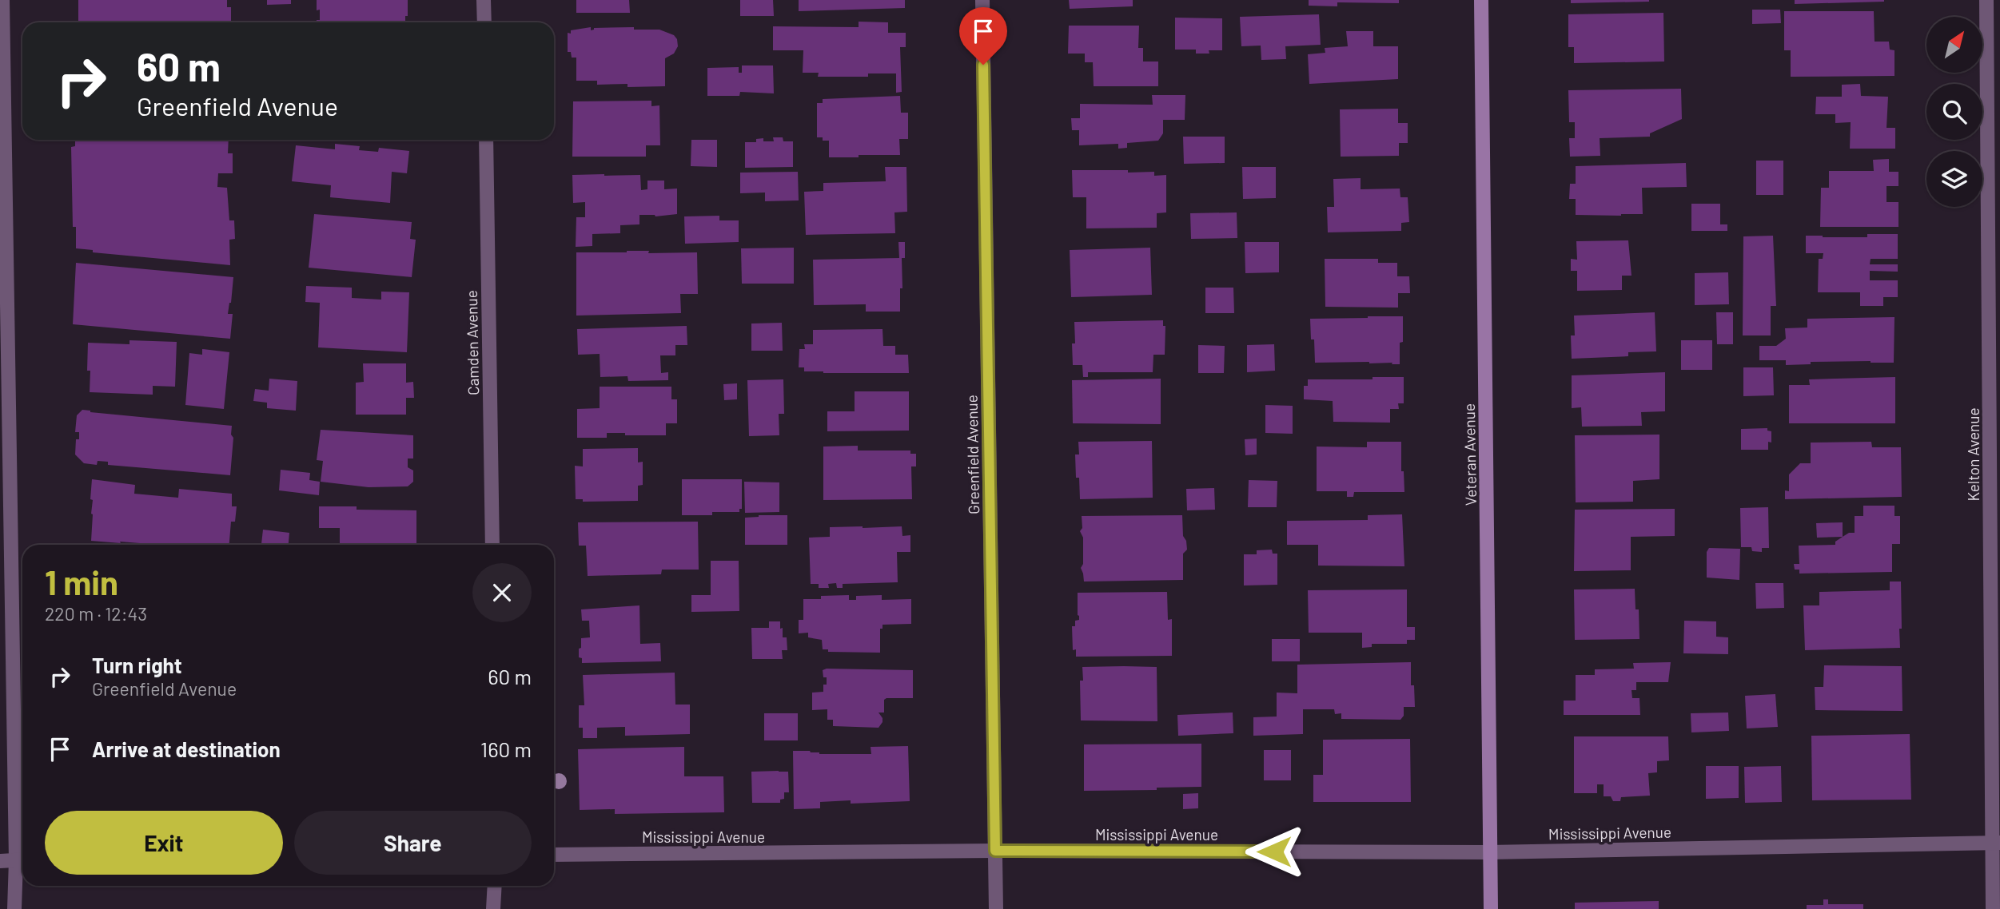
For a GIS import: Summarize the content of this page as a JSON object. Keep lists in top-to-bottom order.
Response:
{
  "streets": {
    "street": [
      "Camden Avenue",
      "Greenfield Avenue",
      "Veteran Avenue",
      "Kelton Avenue",
      "Mississippi Avenue"
    ]
  },
  "crossings": [
    ["Greenfield Avenue", "Mississippi Avenue"],
    ["Veteran Avenue", "Mississippi Avenue"],
    ["Kelton Avenue", "Mississippi Avenue"]
  ],
  "north": "top right",
  "page": {
    "turn": ["60 m", "Greenfield Avenue"],
    "heading": ["1 min", "220 m · 12:43"],
    "list": [
      {
        "name": "Turn right",
        "note": "Greenfield Avenue",
        "value": "60 m"
      },
      {
        "name": "Arrive at destination",
        "value": "160 m"
      }
    ],
    "buttons": ["Exit", "Share"]
  }
}
